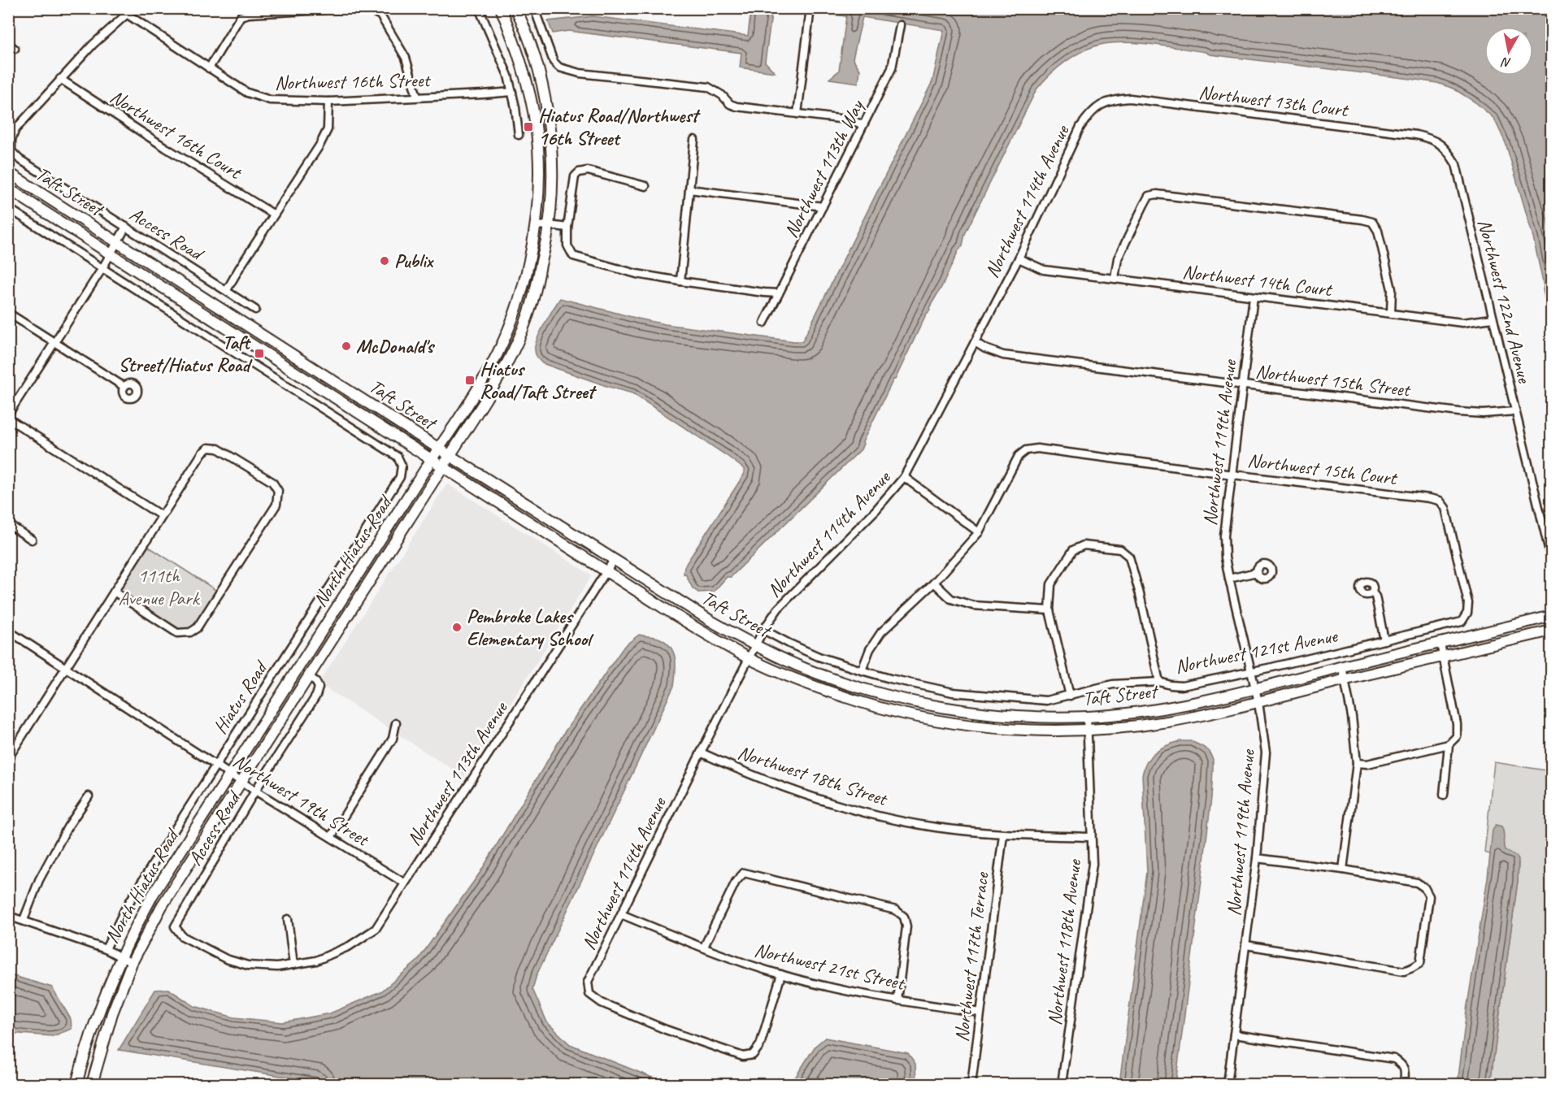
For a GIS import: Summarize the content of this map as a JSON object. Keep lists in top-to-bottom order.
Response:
{
  "streets": {
    "street": [
      "Northwest 16th Street",
      "Northwest 13th Court",
      "Northwest 16th Court",
      "Northwest 113th Way",
      "Taft Street",
      "Northwest 114th Avenue",
      "Access Road",
      "Northwest 14th Court",
      "Northwest 122nd Avenue",
      "Northwest 15th Street",
      "Northwest 119th Avenue",
      "Northwest 15th Court",
      "North Hiatus Road",
      "Northwest 121st Avenue",
      "Hiatus Road",
      "Northwest 113th Avenue",
      "Northwest 18th Street",
      "Northwest 19th Street",
      "Northwest 118th Avenue",
      "Northwest 117th Terrace",
      "Northwest 21st Street"
    ]
  },
  "crossings": [
    ["Northwest 13th Court", "Northwest 114th Avenue"],
    ["Northwest 13th Court", "Northwest 122nd Avenue"],
    ["Northwest 16th Court", "Access Road"],
    ["Taft Street", "Northwest 114th Avenue"],
    ["Taft Street", "Northwest 119th Avenue"],
    ["Taft Street", "North Hiatus Road"],
    ["Taft Street", "Northwest 113th Avenue"],
    ["Taft Street", "Northwest 118th Avenue"],
    ["Northwest 114th Avenue", "Northwest 14th Court"],
    ["Northwest 114th Avenue", "Northwest 15th Street"],
    ["Northwest 114th Avenue", "Northwest 121st Avenue"],
    ["Northwest 114th Avenue", "Northwest 18th Street"],
    ["Northwest 114th Avenue", "Northwest 21st Street"],
    ["Access Road", "North Hiatus Road"],
    ["Access Road", "Northwest 113th Avenue"],
    ["Access Road", "Northwest 19th Street"],
    ["Northwest 14th Court", "Northwest 122nd Avenue"],
    ["Northwest 14th Court", "Northwest 119th Avenue"],
    ["Northwest 122nd Avenue", "Northwest 15th Street"],
    ["Northwest 15th Street", "Northwest 119th Avenue"],
    ["Northwest 119th Avenue", "Northwest 15th Court"],
    ["Northwest 119th Avenue", "Northwest 121st Avenue"],
    ["Northwest 15th Court", "Northwest 121st Avenue"],
    ["North Hiatus Road", "Northwest 19th Street"],
    ["Hiatus Road", "Northwest 19th Street"],
    ["Northwest 113th Avenue", "Northwest 19th Street"],
    ["Northwest 18th Street", "Northwest 118th Avenue"],
    ["Northwest 18th Street", "Northwest 117th Terrace"],
    ["Northwest 117th Terrace", "Northwest 21st Street"]
  ],
  "parks": ["111th Avenue Park"],
  "places": {
    "transit": ["Hiatus Road/Northwest 16th Street", "Taft Street/Hiatus Road", "Hiatus Road/Taft Street"],
    "other": ["Publix", "McDonald's", "Pembroke Lakes Elementary School"]
  },
  "north": "bottom"
}
